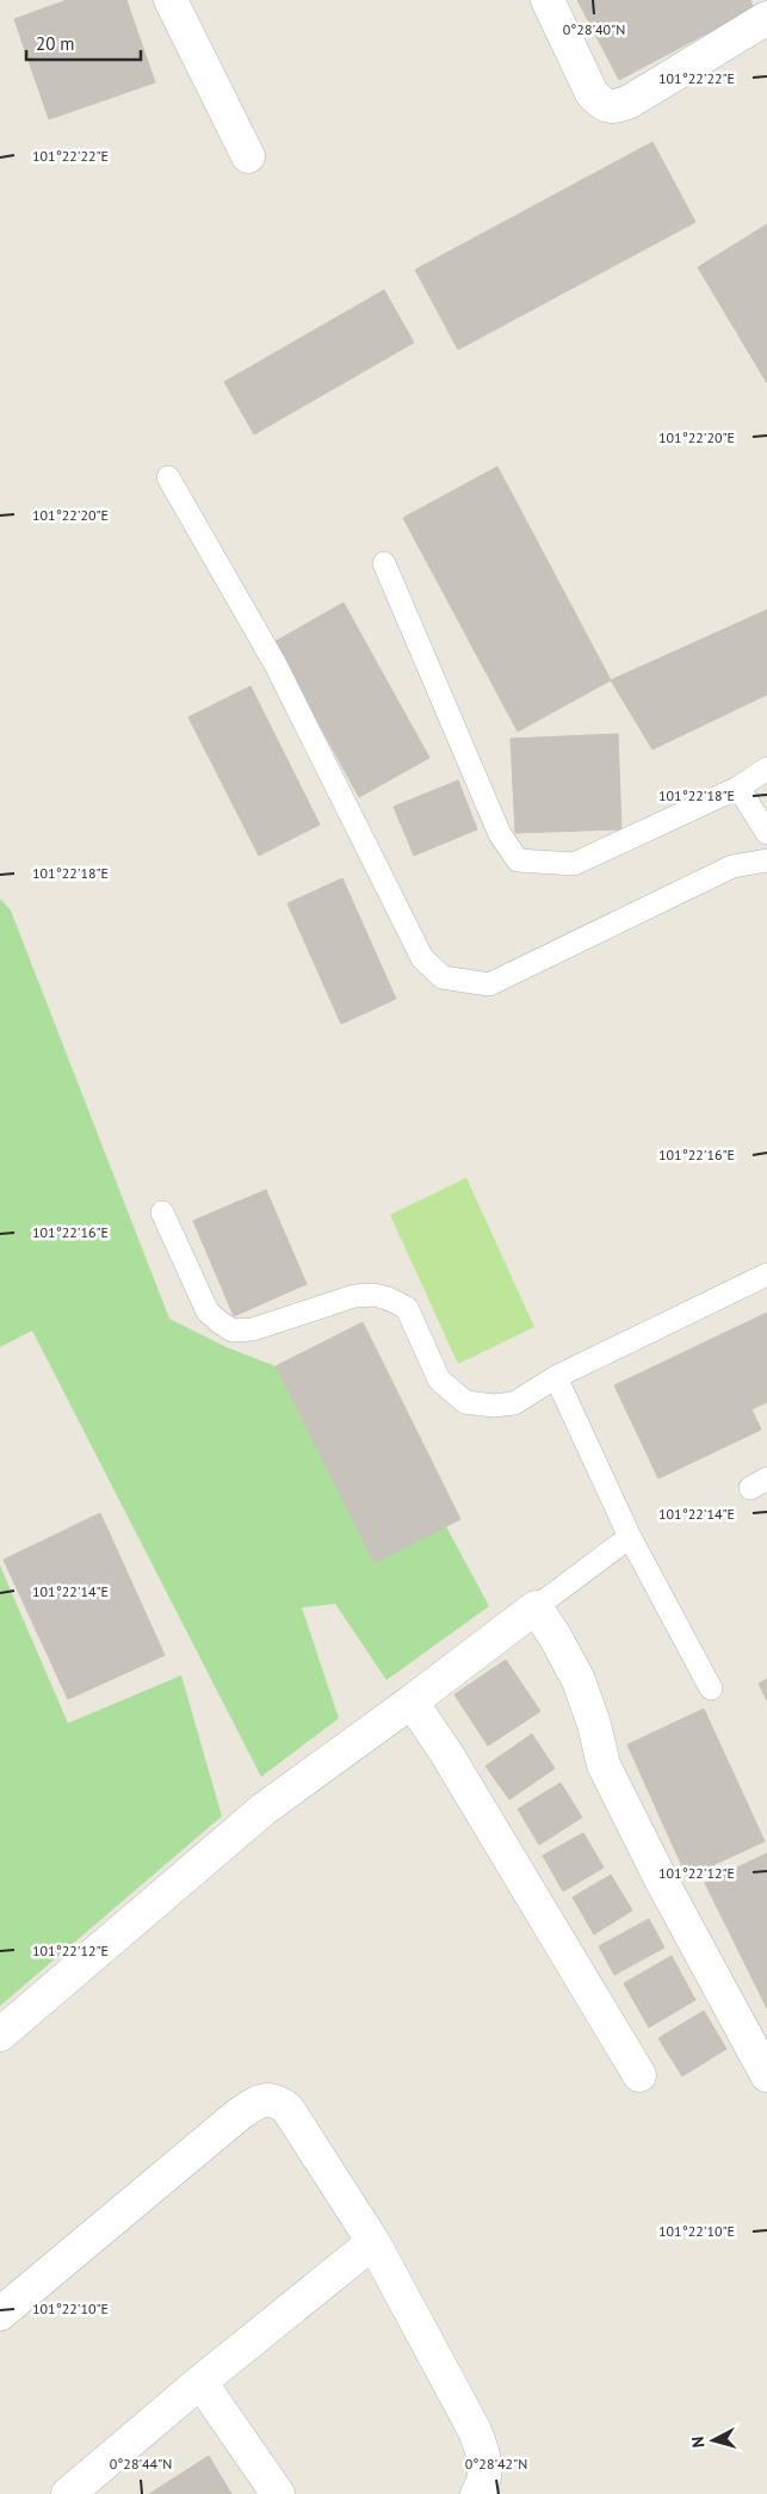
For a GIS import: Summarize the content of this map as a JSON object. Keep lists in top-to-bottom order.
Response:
{
  "scale_bar": "20 m",
  "north": "left",
  "coordinates": [
    "0°28'40\"N",
    "101°22'22\"E",
    "101°22'20\"E",
    "101°22'18\"E",
    "101°22'16\"E",
    "101°22'14\"E",
    "101°22'12\"E",
    "101°22'10\"E",
    "0°28'44\"N",
    "0°28'42\"N"
  ]
}
